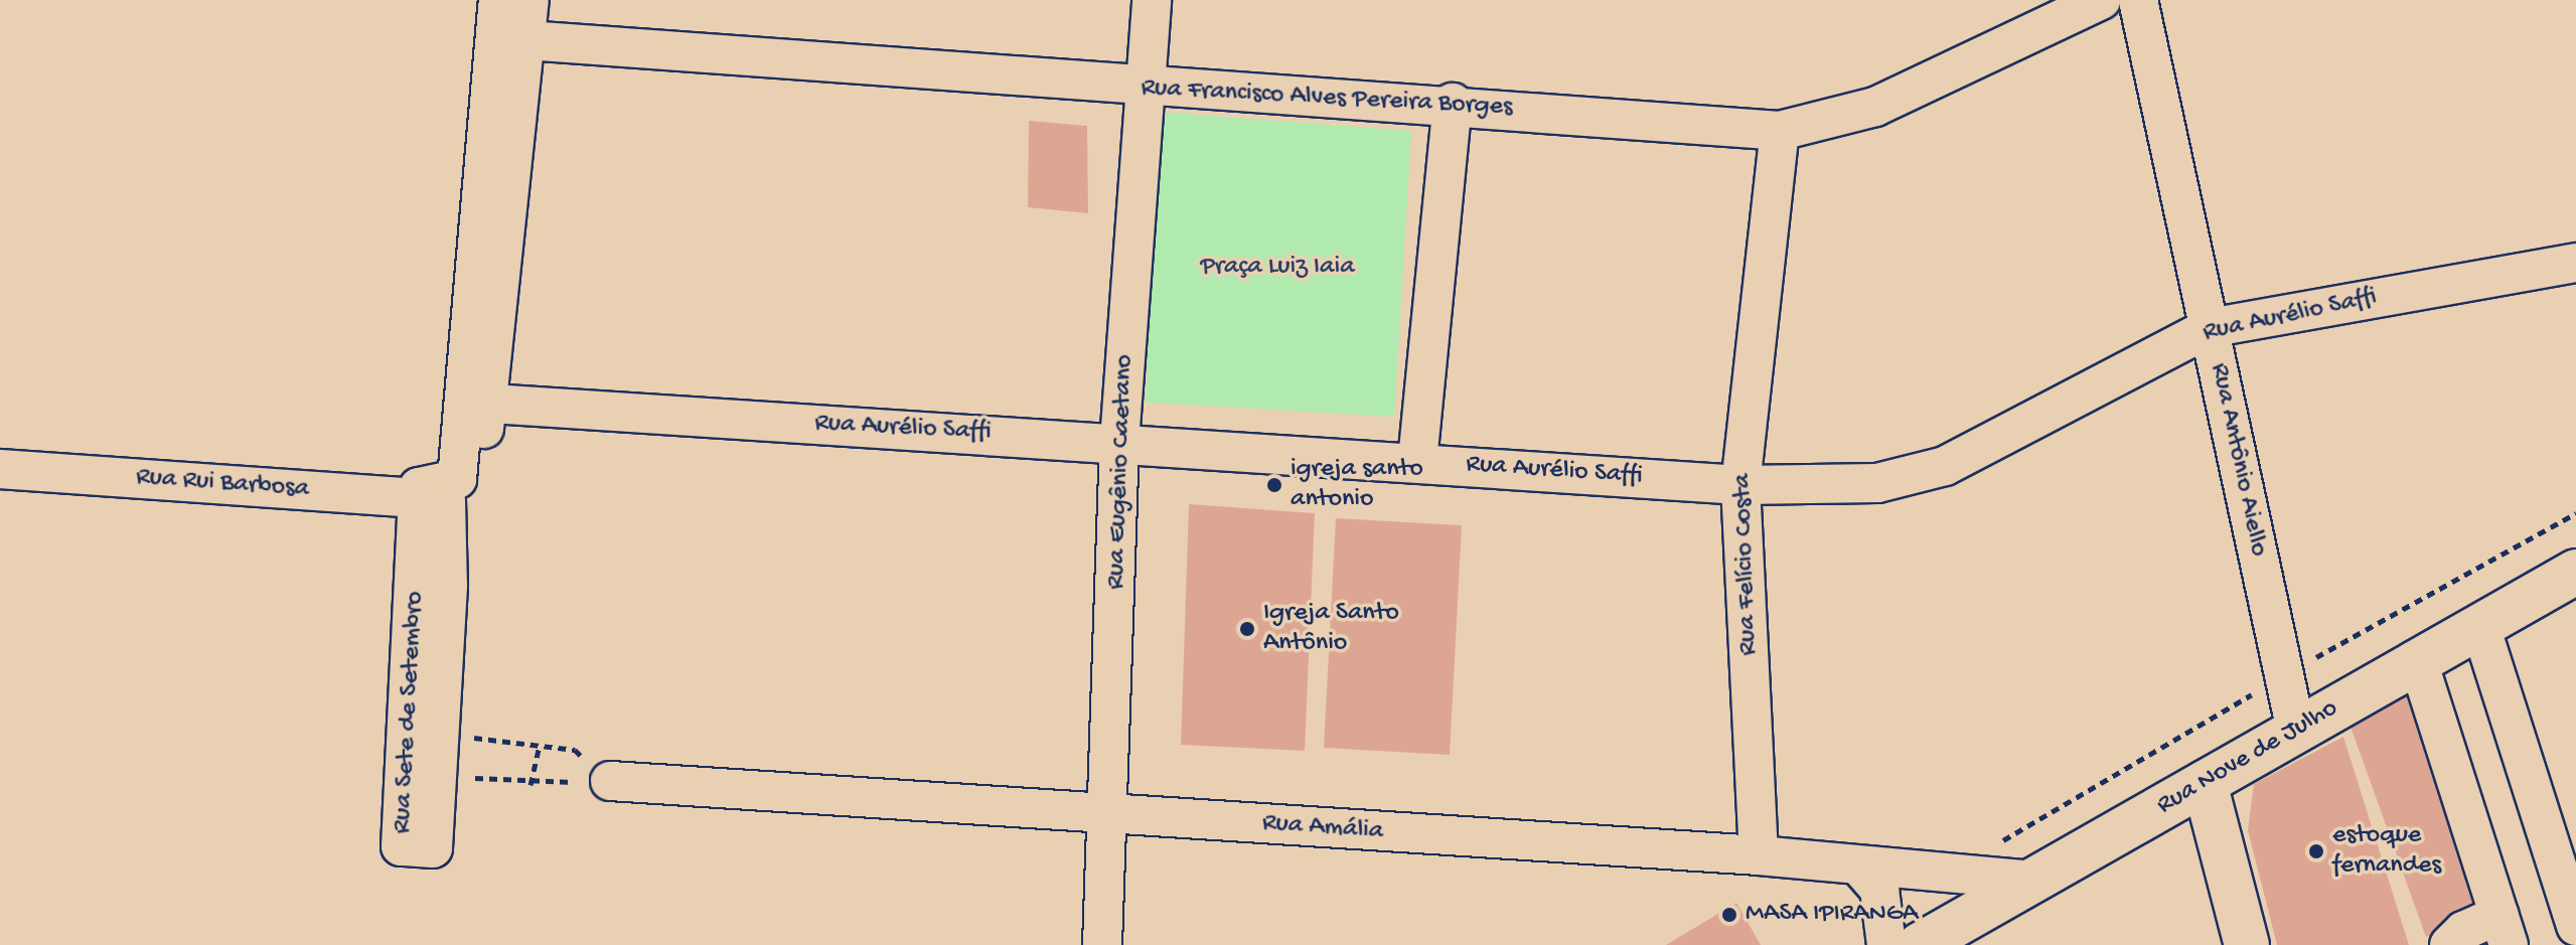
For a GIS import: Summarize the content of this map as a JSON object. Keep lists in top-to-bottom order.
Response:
{
  "streets": {
    "main road": ["Rua Nove de Julho"],
    "street": [
      "Rua Francisco Alves Pereira Borges",
      "Rua Aurélio Saffi",
      "Rua Antônio Aiello",
      "Rua Eugênio Caetano",
      "Rua Rui Barbosa",
      "Rua Felício Costa",
      "Rua Sete de Setembro",
      "Rua Amália"
    ]
  },
  "crossings": [
    ["Rua Francisco Alves Pereira Borges", "Rua Eugênio Caetano"],
    ["Rua Francisco Alves Pereira Borges", "Rua Felício Costa"],
    ["Rua Aurélio Saffi", "Rua Antônio Aiello"],
    ["Rua Aurélio Saffi", "Rua Eugênio Caetano"],
    ["Rua Aurélio Saffi", "Rua Felício Costa"],
    ["Rua Antônio Aiello", "Rua Nove de Julho"],
    ["Rua Eugênio Caetano", "Rua Amália"],
    ["Rua Rui Barbosa", "Rua Sete de Setembro"],
    ["Rua Felício Costa", "Rua Amália"],
    ["Rua Nove de Julho", "Rua Amália"]
  ],
  "parks": ["Praça Luiz Iaia"],
  "places": [
    "igreja santo antonio",
    "Igreja Santo Antônio",
    "estoque fernandes",
    "MASA IPIRANGA"
  ]
}
